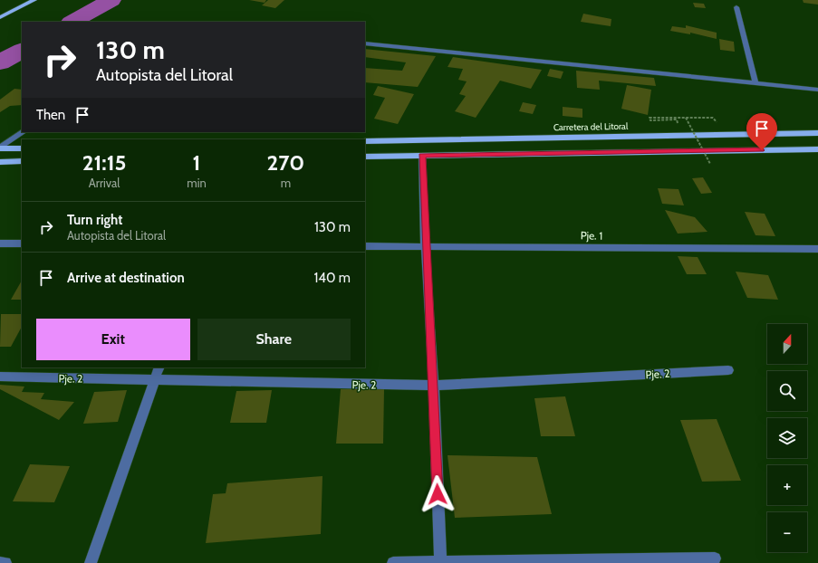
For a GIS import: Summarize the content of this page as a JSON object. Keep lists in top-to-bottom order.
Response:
{
  "streets": {
    "main road": ["Carretera del Litoral"],
    "street": ["Pje. 1", "Pje. 2"]
  },
  "north": "top",
  "page": {
    "turn": ["130 m", "Autopista del Litoral"],
    "then": "Then",
    "eta": [
      "21:15",
      "Arrival",
      "1",
      "min",
      "270",
      "m"
    ],
    "list": [
      {
        "name": "Turn right",
        "note": "Autopista del Litoral",
        "value": "130 m"
      },
      {
        "name": "Arrive at destination",
        "value": "140 m"
      }
    ],
    "buttons": ["Exit", "Share"],
    "map_buttons": ["+", "−"]
  }
}
